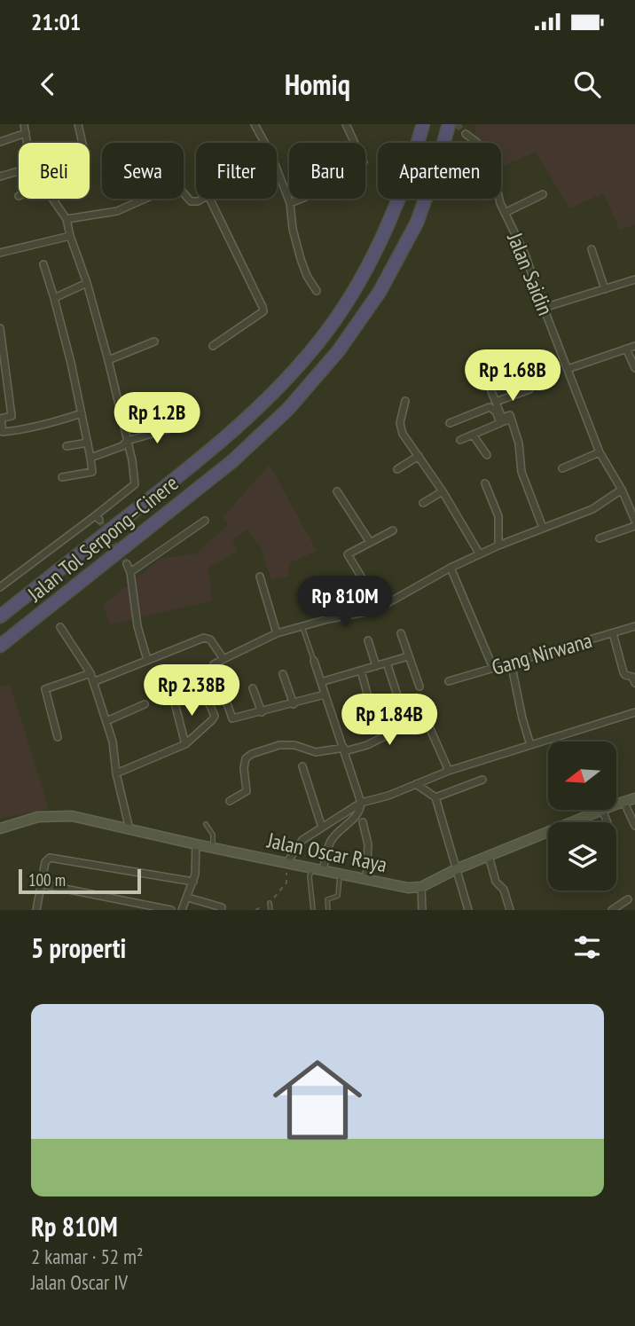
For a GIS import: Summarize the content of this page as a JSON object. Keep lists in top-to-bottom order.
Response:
{
  "streets": {
    "highway": ["Jalan Tol Serpong–Cinere"],
    "street": ["Jalan Saidin", "Gang Nirwana", "Jalan Oscar Raya"]
  },
  "scale_bar": "100 m",
  "north": "left",
  "page": {
    "status": "21:01",
    "header": "Homiq",
    "chip": [
      "Beli",
      "Sewa",
      "Filter",
      "Baru",
      "Apartemen"
    ],
    "price": [
      "Rp 1.68B",
      "Rp 1.2B",
      "Rp 810M",
      "Rp 2.38B",
      "Rp 1.84B"
    ],
    "scale": "100 m",
    "heading": "5 properti",
    "list": [
      {
        "name": "Rp 810M",
        "note": "2 kamar · 52 m² · Jalan Oscar IV"
      }
    ]
  }
}
